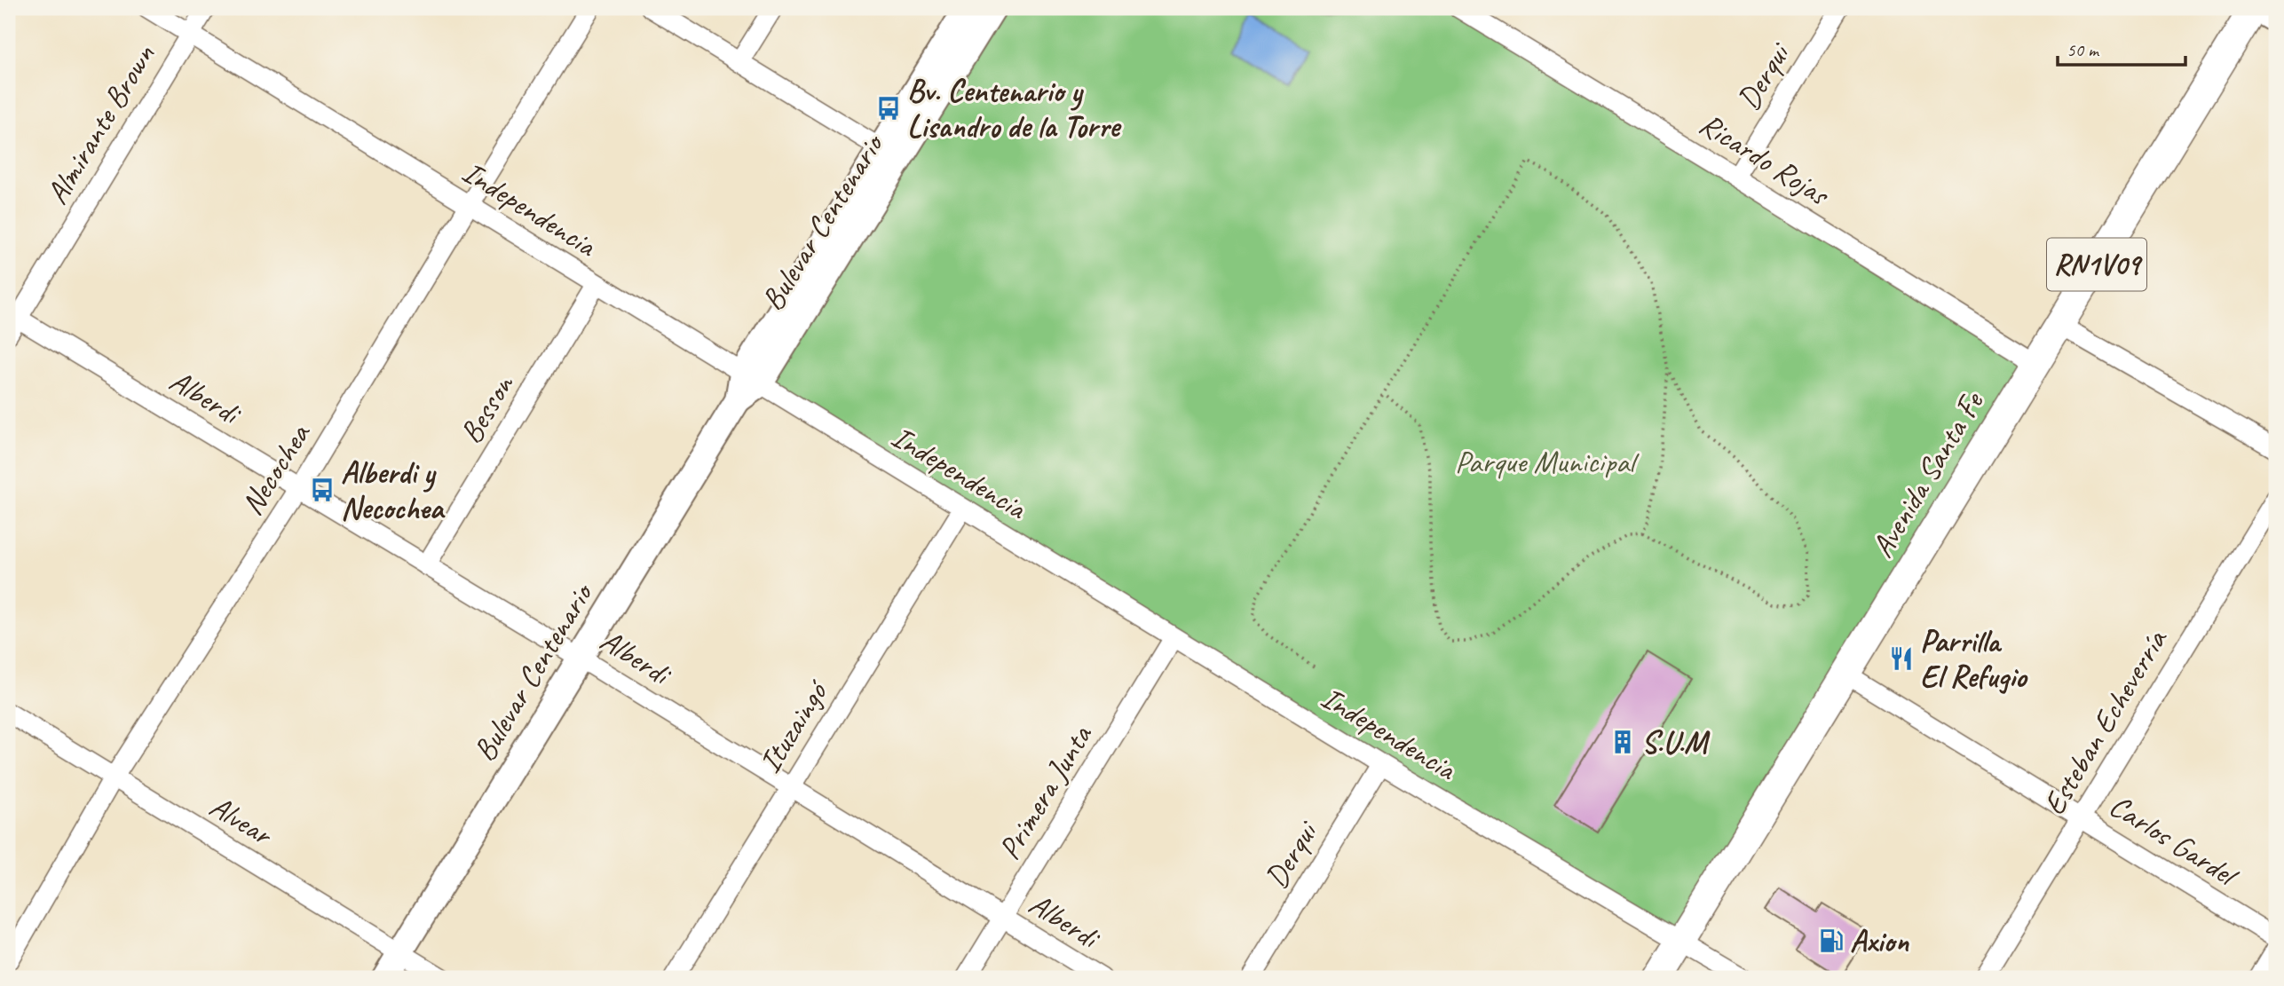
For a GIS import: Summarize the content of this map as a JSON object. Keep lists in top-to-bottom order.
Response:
{
  "streets": {
    "main road": ["Bulevar Centenario", "RN1V09", "Avenida Santa Fe"],
    "street": [
      "Derqui",
      "Almirante Brown",
      "Ricardo Rojas",
      "Independencia",
      "Alberdi",
      "Besson",
      "Necochea",
      "Esteban Echeverría",
      "Ituzaingó",
      "Primera Junta",
      "Alvear",
      "Carlos Gardel"
    ]
  },
  "crossings": [
    ["Derqui", "Ricardo Rojas"],
    ["Derqui", "Independencia"],
    ["Almirante Brown", "Independencia"],
    ["Almirante Brown", "Alberdi"],
    ["Ricardo Rojas", "Avenida Santa Fe"],
    ["Independencia", "Bulevar Centenario"],
    ["Independencia", "Besson"],
    ["Independencia", "Necochea"],
    ["Independencia", "Avenida Santa Fe"],
    ["Independencia", "Ituzaingó"],
    ["Independencia", "Primera Junta"],
    ["Bulevar Centenario", "Alberdi"],
    ["Bulevar Centenario", "Alvear"],
    ["Alberdi", "Besson"],
    ["Alberdi", "Necochea"],
    ["Alberdi", "Ituzaingó"],
    ["Alberdi", "Primera Junta"],
    ["Necochea", "Alvear"],
    ["Avenida Santa Fe", "Carlos Gardel"],
    ["Esteban Echeverría", "Carlos Gardel"]
  ],
  "parks": ["Parque Municipal"],
  "places": {
    "bus stop": ["Bv. Centenario y Lisandro de la Torre", "Alberdi y Necochea"],
    "restaurant": ["Parrilla El Refugio"],
    "building": ["S.U.M"],
    "fuel station": ["Axion"]
  },
  "scale_bar": "50 m"
}
